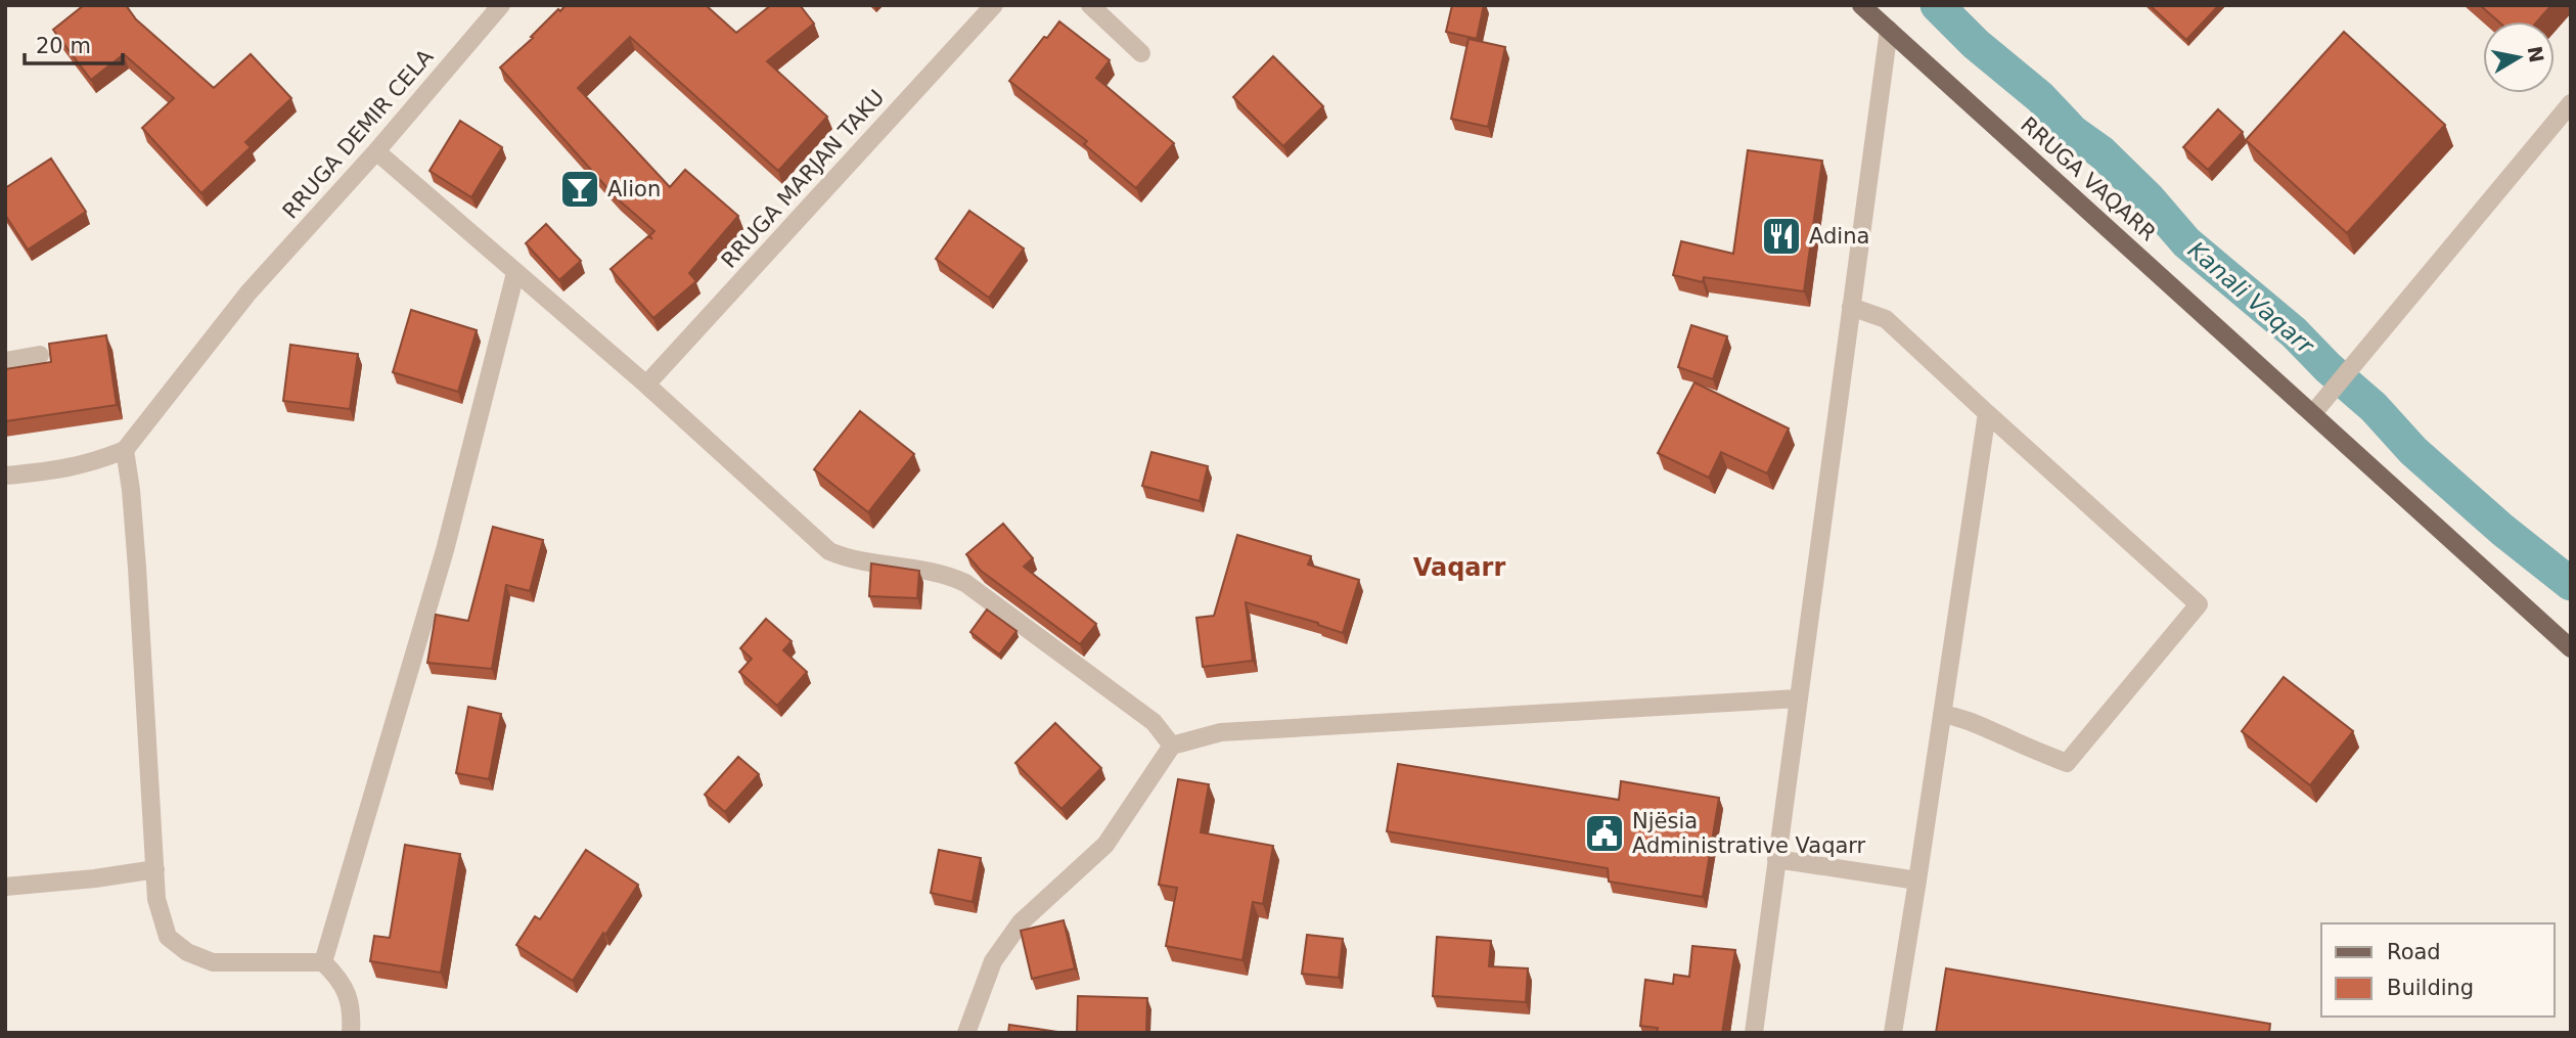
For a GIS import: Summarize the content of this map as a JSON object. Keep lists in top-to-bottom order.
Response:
{
  "streets": {
    "main road": ["RRUGA VAQARR"],
    "street": ["RRUGA DEMIR CELA", "RRUGA MARJAN TAKU"]
  },
  "districts": ["Vaqarr"],
  "water": ["Kanali Vaqarr"],
  "places": {
    "bar": ["Alion"],
    "restaurant": ["Adina"],
    "public building": ["Njësia Administrative Vaqarr"]
  },
  "legend": ["Road", "Building"],
  "scale_bar": "20 m",
  "north": "right"
}
